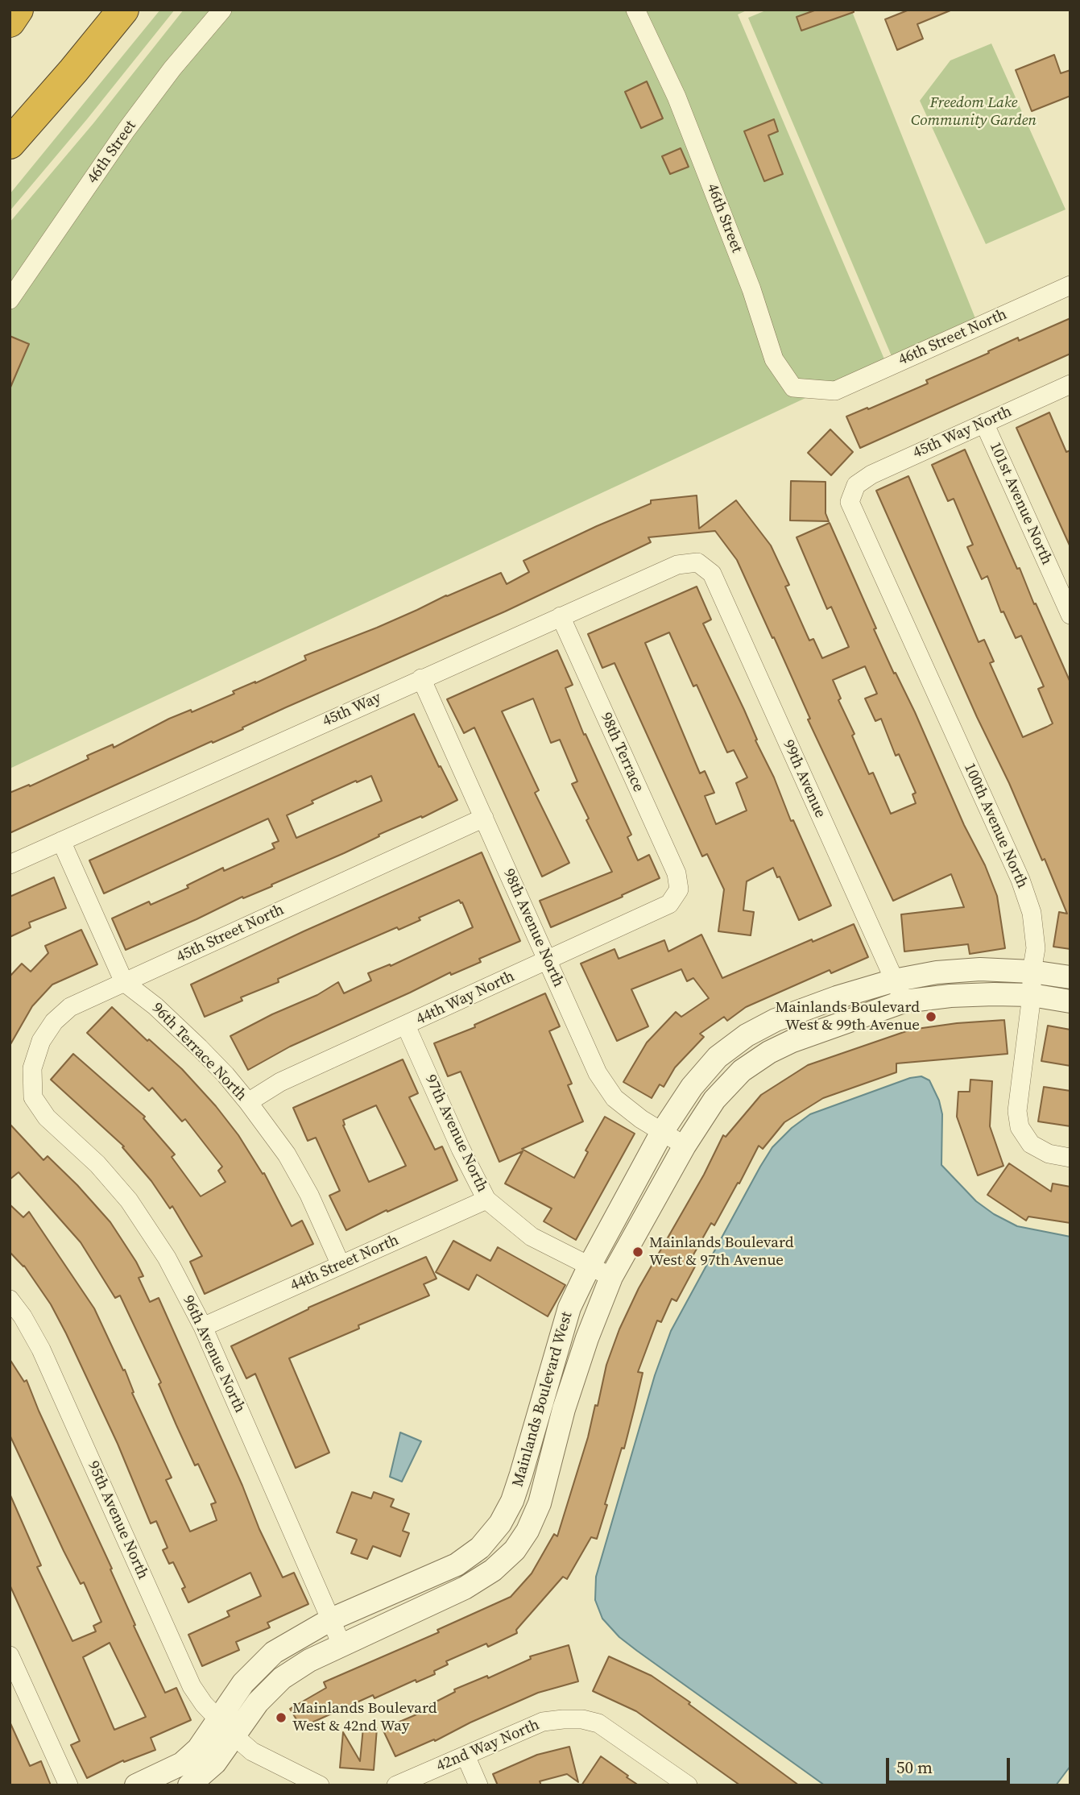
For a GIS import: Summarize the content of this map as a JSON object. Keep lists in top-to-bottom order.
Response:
{
  "streets": {
    "street": [
      "46th Street",
      "46th Street North",
      "45th Way North",
      "101st Avenue North",
      "45th Way",
      "98th Terrace",
      "99th Avenue",
      "100th Avenue North",
      "98th Avenue North",
      "45th Street North",
      "44th Way North",
      "96th Terrace North",
      "97th Avenue North",
      "44th Street North",
      "96th Avenue North",
      "Mainlands Boulevard West",
      "95th Avenue North",
      "42nd Way North"
    ]
  },
  "crossings": [
    ["46th Street", "46th Street North"],
    ["45th Way North", "101st Avenue North"],
    ["45th Way North", "100th Avenue North"],
    ["45th Way", "98th Terrace"],
    ["45th Way", "99th Avenue"],
    ["45th Way", "98th Avenue North"],
    ["45th Way", "96th Terrace North"],
    ["98th Terrace", "44th Way North"],
    ["99th Avenue", "Mainlands Boulevard West"],
    ["100th Avenue North", "Mainlands Boulevard West"],
    ["98th Avenue North", "45th Street North"],
    ["98th Avenue North", "44th Way North"],
    ["98th Avenue North", "Mainlands Boulevard West"],
    ["45th Street North", "96th Terrace North"],
    ["45th Street North", "96th Avenue North"],
    ["44th Way North", "96th Terrace North"],
    ["44th Way North", "97th Avenue North"],
    ["96th Terrace North", "44th Street North"],
    ["97th Avenue North", "44th Street North"],
    ["97th Avenue North", "Mainlands Boulevard West"],
    ["44th Street North", "96th Avenue North"],
    ["96th Avenue North", "Mainlands Boulevard West"],
    ["Mainlands Boulevard West", "95th Avenue North"]
  ],
  "parks": ["Freedom Lake Community Garden"],
  "places": ["Mainlands Boulevard West & 99th Avenue", "Mainlands Boulevard West & 97th Avenue", "Mainlands Boulevard West & 42nd Way"],
  "scale_bar": "50 m"
}
